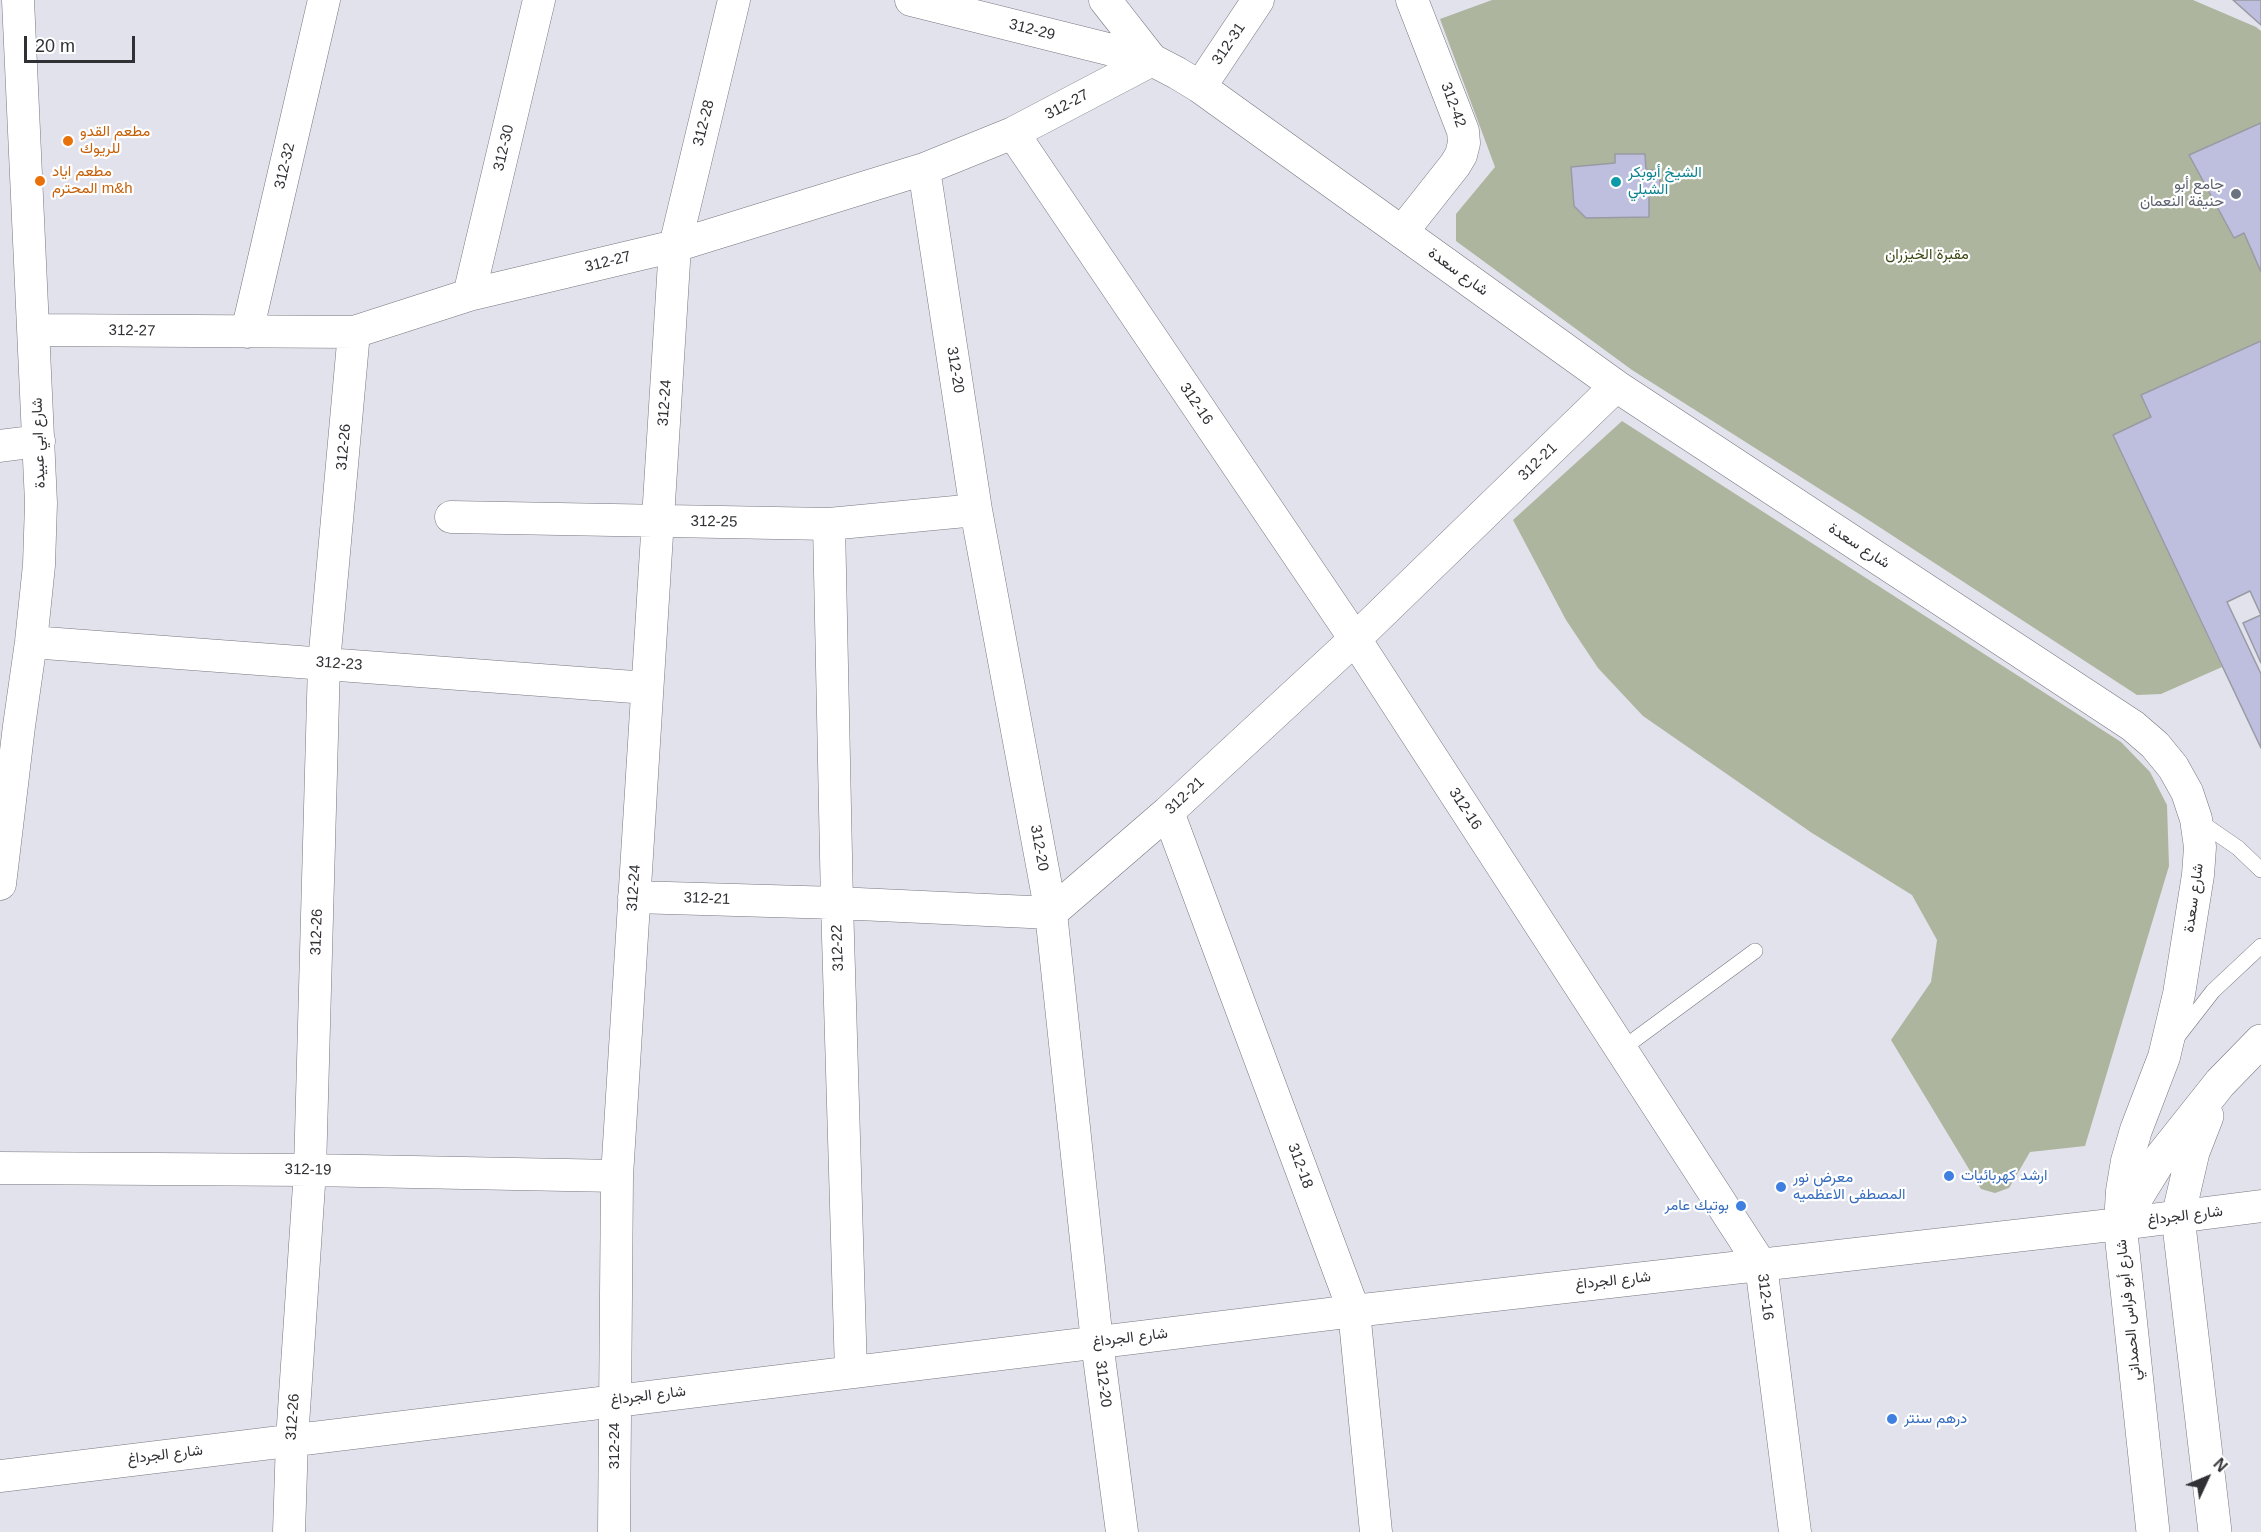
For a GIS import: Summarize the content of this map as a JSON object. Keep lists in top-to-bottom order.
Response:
{
  "streets": {
    "street": [
      "312-29",
      "312-31",
      "312-27",
      "312-42",
      "312-28",
      "312-30",
      "312-32",
      "شارع سعدة",
      "312-20",
      "312-24",
      "312-16",
      "شارع ابي عبيدة",
      "312-26",
      "312-21",
      "312-25",
      "312-23",
      "312-22",
      "312-18",
      "312-19",
      "شارع الجرداغ",
      "شارع أبو فراس الحمداني"
    ]
  },
  "crossings": [
    ["312-29", "312-27"],
    ["312-29", "شارع سعدة"],
    ["312-31", "شارع سعدة"],
    ["312-27", "312-28"],
    ["312-27", "312-30"],
    ["312-27", "312-32"],
    ["312-27", "شارع سعدة"],
    ["312-27", "312-20"],
    ["312-27", "312-24"],
    ["312-27", "312-16"],
    ["312-27", "شارع ابي عبيدة"],
    ["312-27", "312-26"],
    ["312-42", "شارع سعدة"],
    ["312-28", "312-24"],
    ["شارع سعدة", "312-21"],
    ["شارع سعدة", "شارع الجرداغ"],
    ["شارع سعدة", "شارع أبو فراس الحمداني"],
    ["312-20", "312-21"],
    ["312-20", "312-25"],
    ["312-20", "شارع الجرداغ"],
    ["312-24", "312-21"],
    ["312-24", "312-25"],
    ["312-24", "312-23"],
    ["312-24", "312-19"],
    ["312-24", "شارع الجرداغ"],
    ["312-16", "312-21"],
    ["312-16", "شارع الجرداغ"],
    ["شارع ابي عبيدة", "312-23"],
    ["312-26", "312-23"],
    ["312-26", "312-19"],
    ["312-26", "شارع الجرداغ"],
    ["312-21", "312-22"],
    ["312-21", "312-18"],
    ["312-25", "312-22"],
    ["312-22", "شارع الجرداغ"],
    ["312-18", "شارع الجرداغ"],
    ["شارع الجرداغ", "شارع أبو فراس الحمداني"]
  ],
  "parks": ["مقبرة الخيزران"],
  "places": [
    "مطعم القدو للريوك",
    "مطعم اياد المحترم m&h",
    "الشيخ أبوبكر الشبلي",
    "جامع أبو حنيفة النعمان",
    "ارشد كهربائيات",
    "معرض نور المصطفى الاعظميه",
    "بوتيك عامر",
    "درهم سنتر"
  ],
  "scale_bar": "20 m",
  "north": "top right"
}
